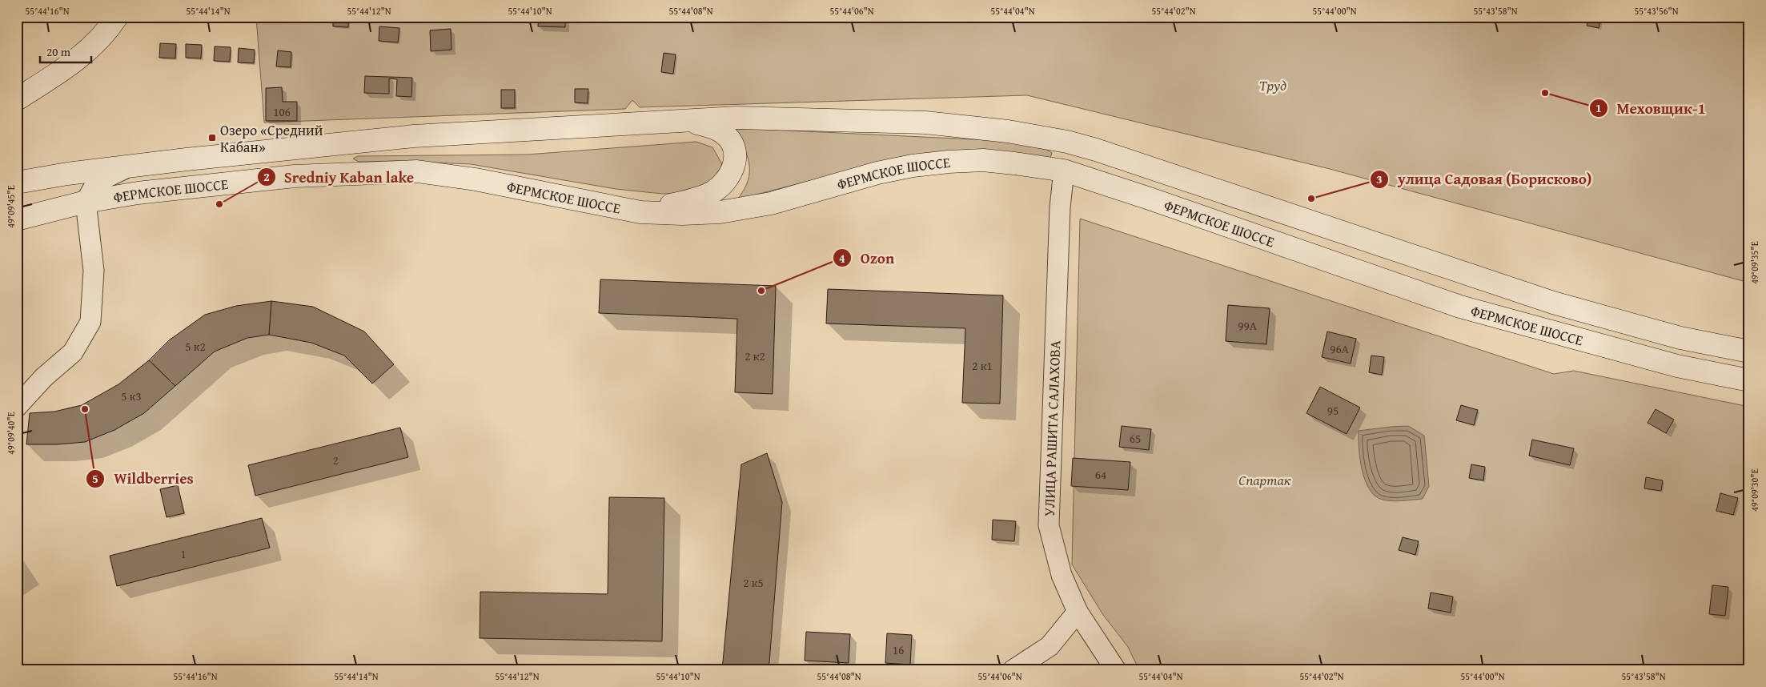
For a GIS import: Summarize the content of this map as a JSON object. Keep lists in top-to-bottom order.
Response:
{
  "streets": {
    "main road": ["ФЕРМСКОЕ ШОССЕ"],
    "street": ["УЛИЦА РАШИТА САЛАХОВА"]
  },
  "crossings": [
    ["ФЕРМСКОЕ ШОССЕ", "УЛИЦА РАШИТА САЛАХОВА"]
  ],
  "parks": ["Труд", "Спартак"],
  "places": {
    "other": [
      "Меховщик-1",
      "улица Садовая (Борисково)",
      "Sredniy Kaban lake",
      "Ozon",
      "Wildberries"
    ],
    "transit": ["Озеро «Средний Кабан»"]
  },
  "house_numbers": [
    "106",
    "99А",
    "5 к2",
    "96А",
    "2 к2",
    "2 к1",
    "5 к3",
    "95",
    "65",
    "2",
    "64",
    "1",
    "2 к5",
    "16"
  ],
  "scale_bar": "20 m",
  "coordinates": [
    "55°44'16\"N",
    "55°44'14\"N",
    "55°44'12\"N",
    "55°44'10\"N",
    "55°44'08\"N",
    "55°44'06\"N",
    "55°44'04\"N",
    "55°44'02\"N",
    "55°44'00\"N",
    "55°43'58\"N",
    "55°43'56\"N",
    "49°09'45\"E",
    "49°09'35\"E",
    "49°09'40\"E",
    "49°09'30\"E"
  ]
}
